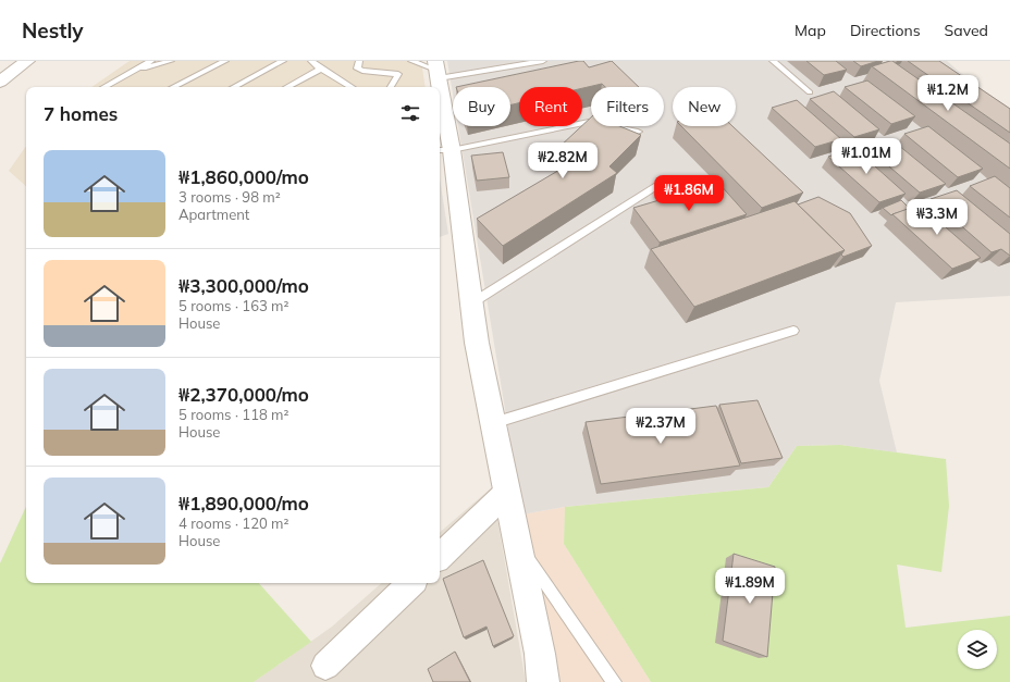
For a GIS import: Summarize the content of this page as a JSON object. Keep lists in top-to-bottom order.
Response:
{
  "page": {
    "header": "Nestly",
    "nav": ["Map", "Directions", "Saved"],
    "price": [
      "₩1.2M",
      "₩1.01M",
      "₩2.82M",
      "₩1.86M",
      "₩3.3M",
      "₩2.37M",
      "₩1.89M"
    ],
    "chip": [
      "Buy",
      "Rent",
      "Filters",
      "New"
    ],
    "heading": "7 homes",
    "list": [
      {
        "name": "₩1,860,000/mo",
        "note": "3 rooms · 98 m² · Apartment"
      },
      {
        "name": "₩3,300,000/mo",
        "note": "5 rooms · 163 m² · House"
      },
      {
        "name": "₩2,370,000/mo",
        "note": "5 rooms · 118 m² · House"
      },
      {
        "name": "₩1,890,000/mo",
        "note": "4 rooms · 120 m² · House"
      }
    ]
  }
}
